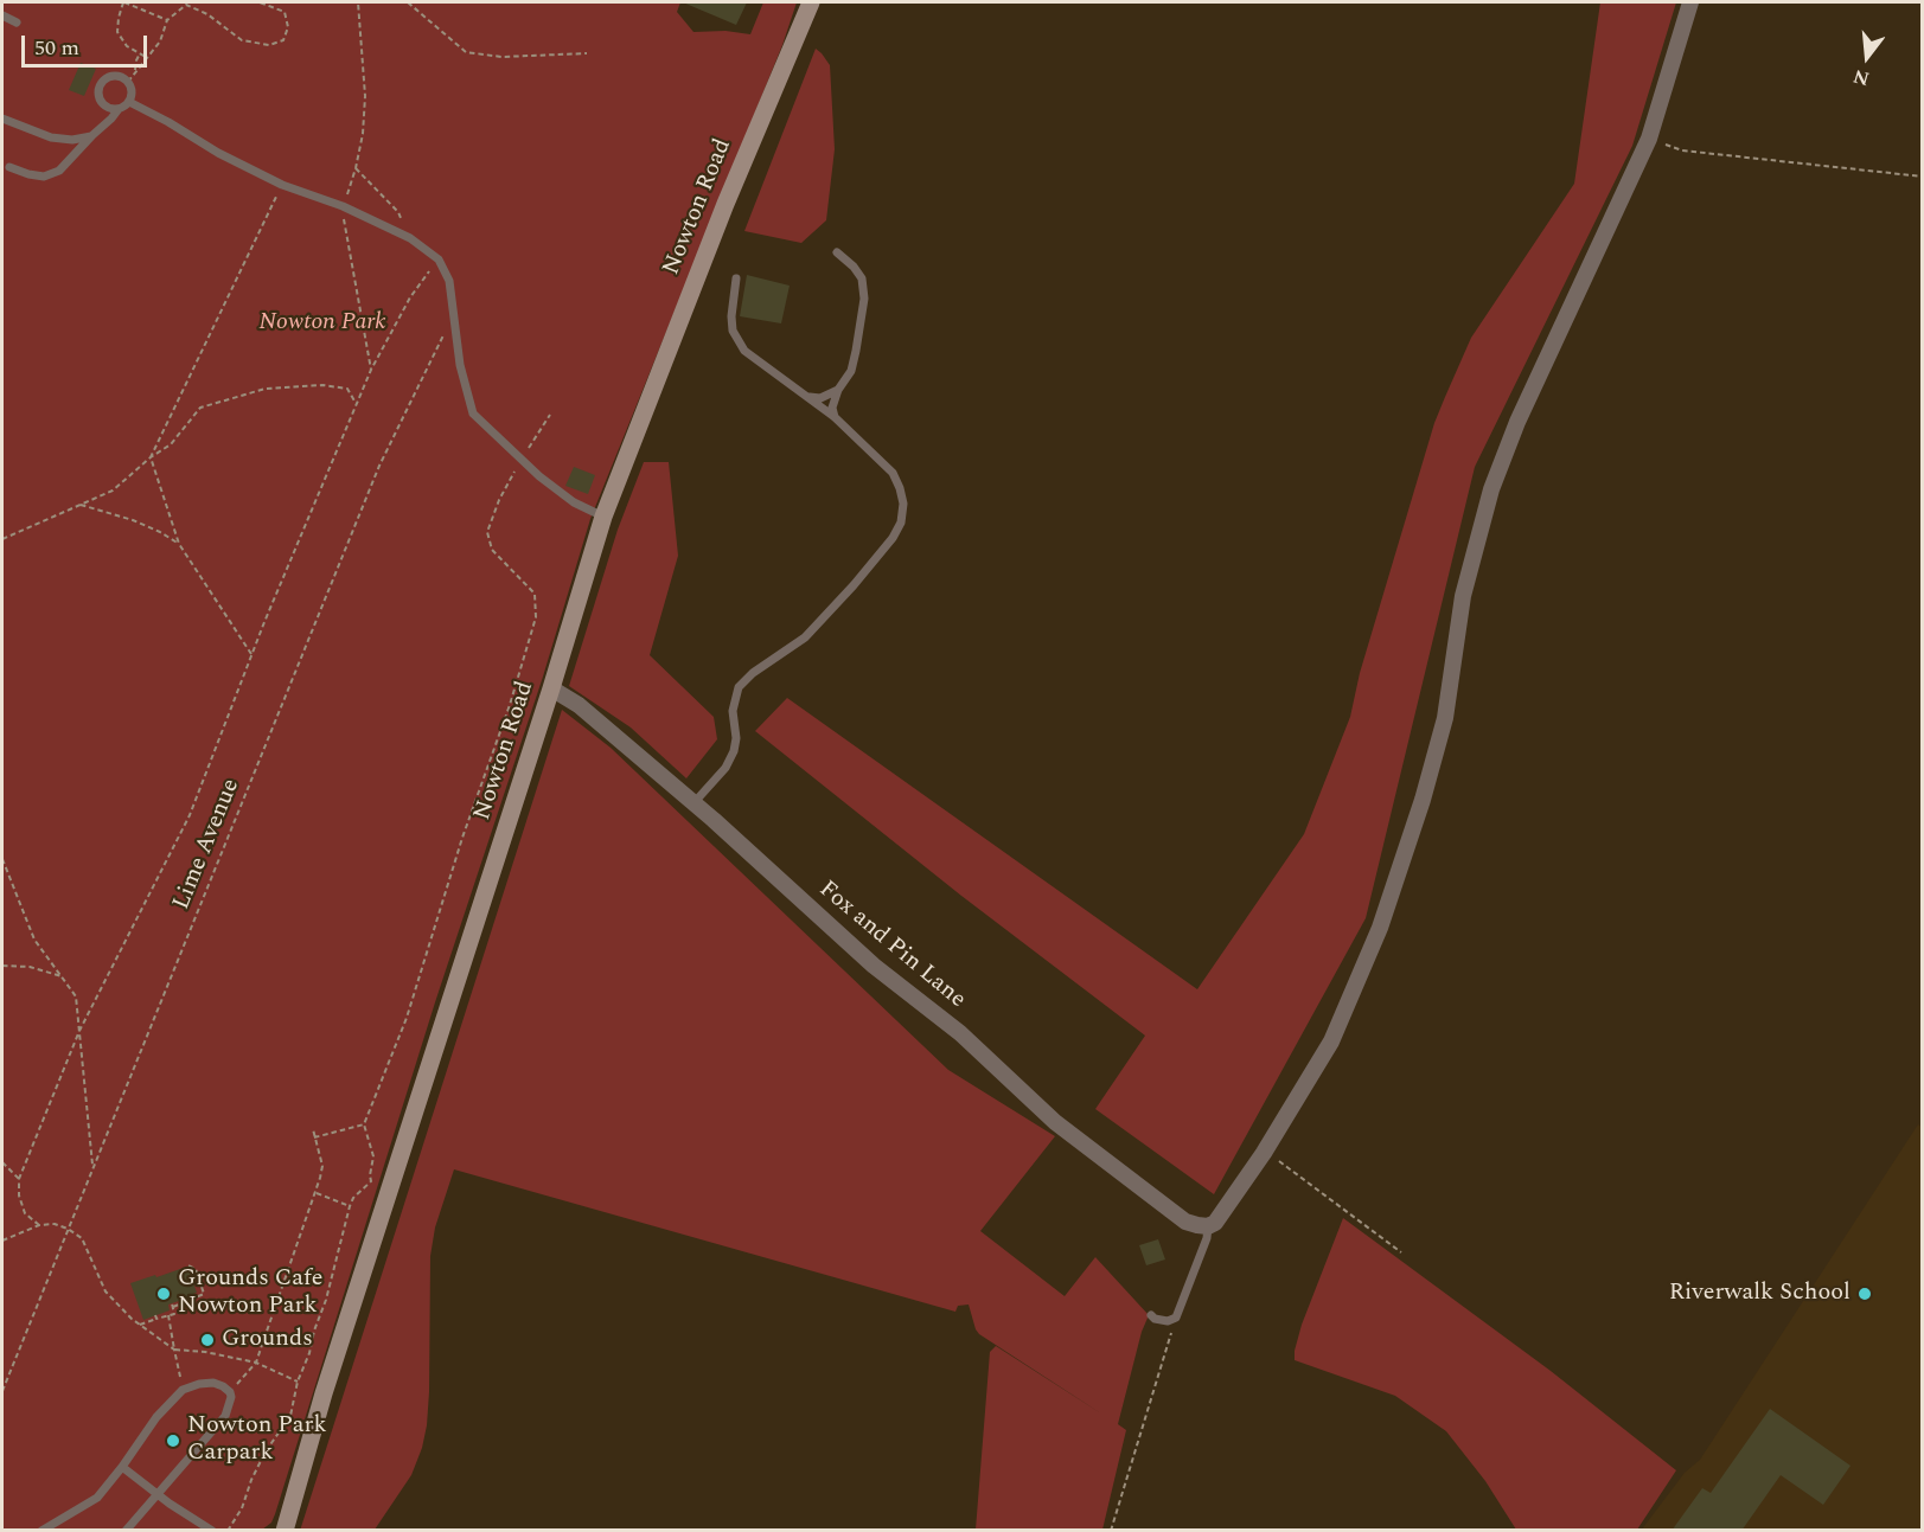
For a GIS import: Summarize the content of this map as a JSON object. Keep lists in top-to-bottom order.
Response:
{
  "streets": {
    "street": ["Nowton Road", "Fox and Pin Lane"],
    "path": ["Lime Avenue"]
  },
  "crossings": [
    ["Nowton Road", "Fox and Pin Lane"]
  ],
  "parks": ["Nowton Park"],
  "places": [
    "Grounds Cafe Nowton Park",
    "Riverwalk School",
    "Grounds",
    "Nowton Park Carpark"
  ],
  "scale_bar": "50 m",
  "north": "bottom"
}
